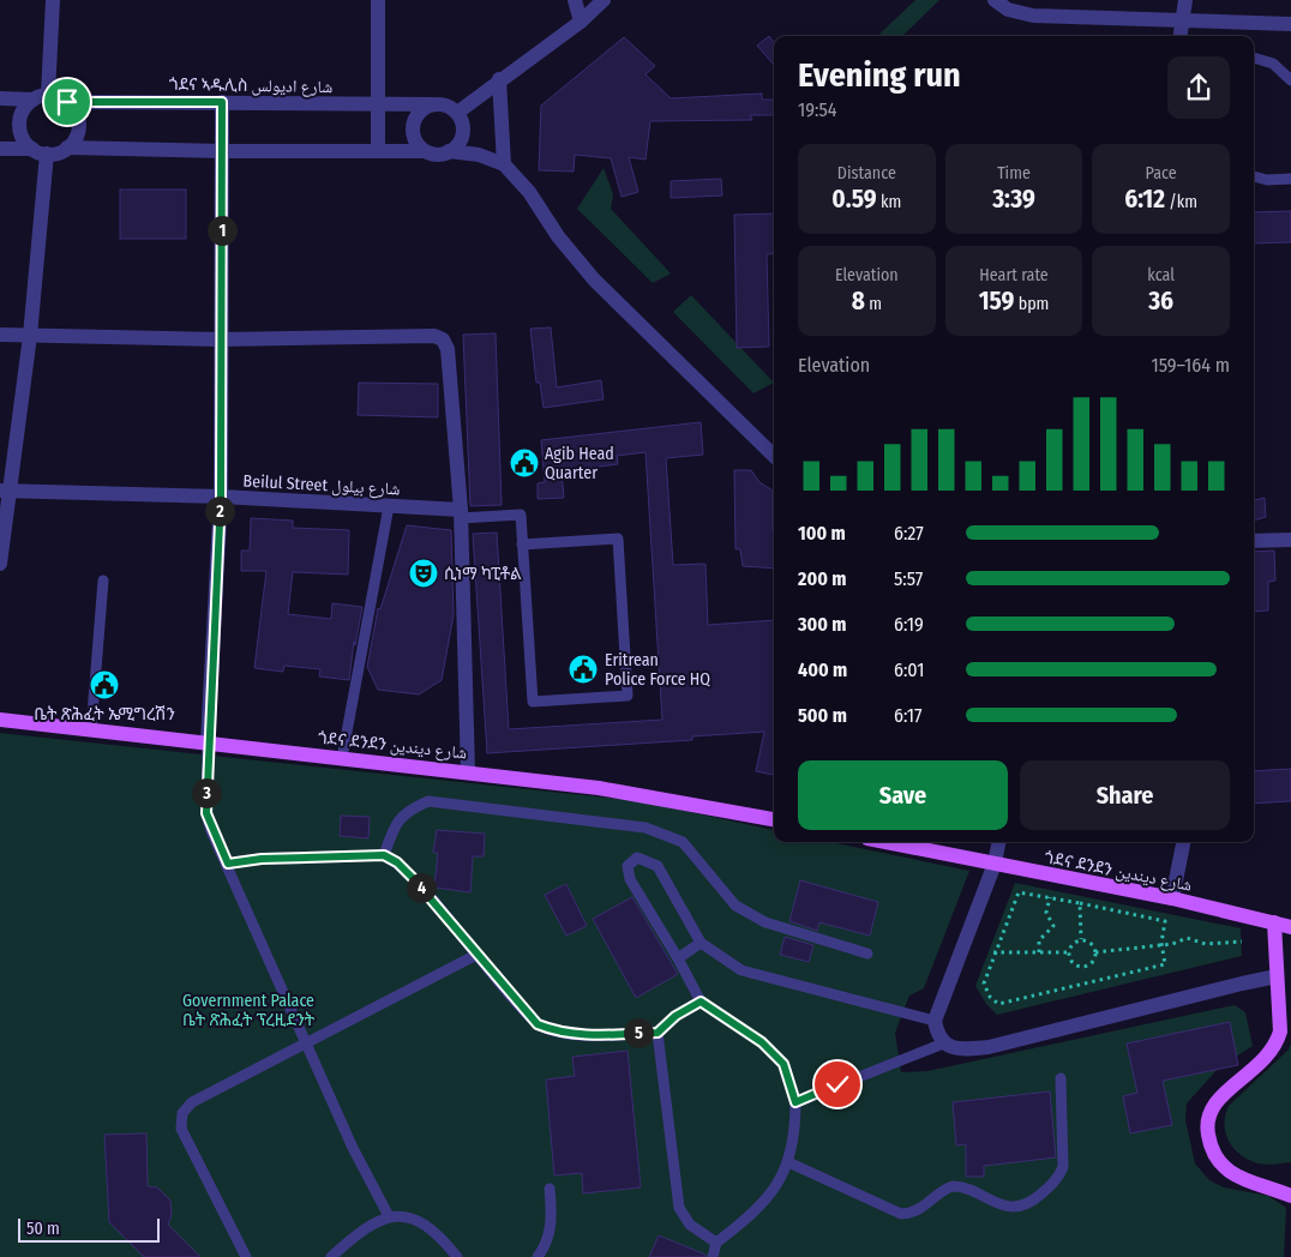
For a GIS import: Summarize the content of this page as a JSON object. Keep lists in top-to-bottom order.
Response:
{
  "streets": {
    "main road": ["ጎደና ደንደን شارع ديندين"],
    "street": ["ጎደና ኣዱሊስ شارع اديولس", "Beilul Street شارع بيلول"]
  },
  "parks": ["Government Palace ቤት ጽሕፈት ፕረዚደንት"],
  "places": {
    "public building": ["Agib Head Quarter", "Eritrean Police Force HQ", "ቤት ጽሕፈት ኤሚግረሽን"],
    "theatre": ["ሲነማ ካፒቶል"]
  },
  "scale_bar": "50 m",
  "page": {
    "heading": ["Evening run", "19:54"],
    "stats": [
      ["Distance", "0.59 km"],
      ["Time", "3:39"],
      ["Pace", "6:12 /km"],
      ["Elevation", "8 m"],
      ["Heart rate", "159 bpm"],
      ["kcal", "36"]
    ],
    "pins": [
      "1",
      "2",
      "3",
      "4",
      "5"
    ],
    "chart": ["Elevation", "159–164 m"],
    "list": [
      {
        "name": "100 m",
        "note": "6:27"
      },
      {
        "name": "200 m",
        "note": "5:57"
      },
      {
        "name": "300 m",
        "note": "6:19"
      },
      {
        "name": "400 m",
        "note": "6:01"
      },
      {
        "name": "500 m",
        "note": "6:17"
      }
    ],
    "buttons": ["Save", "Share"],
    "scale": "50 m"
  }
}
